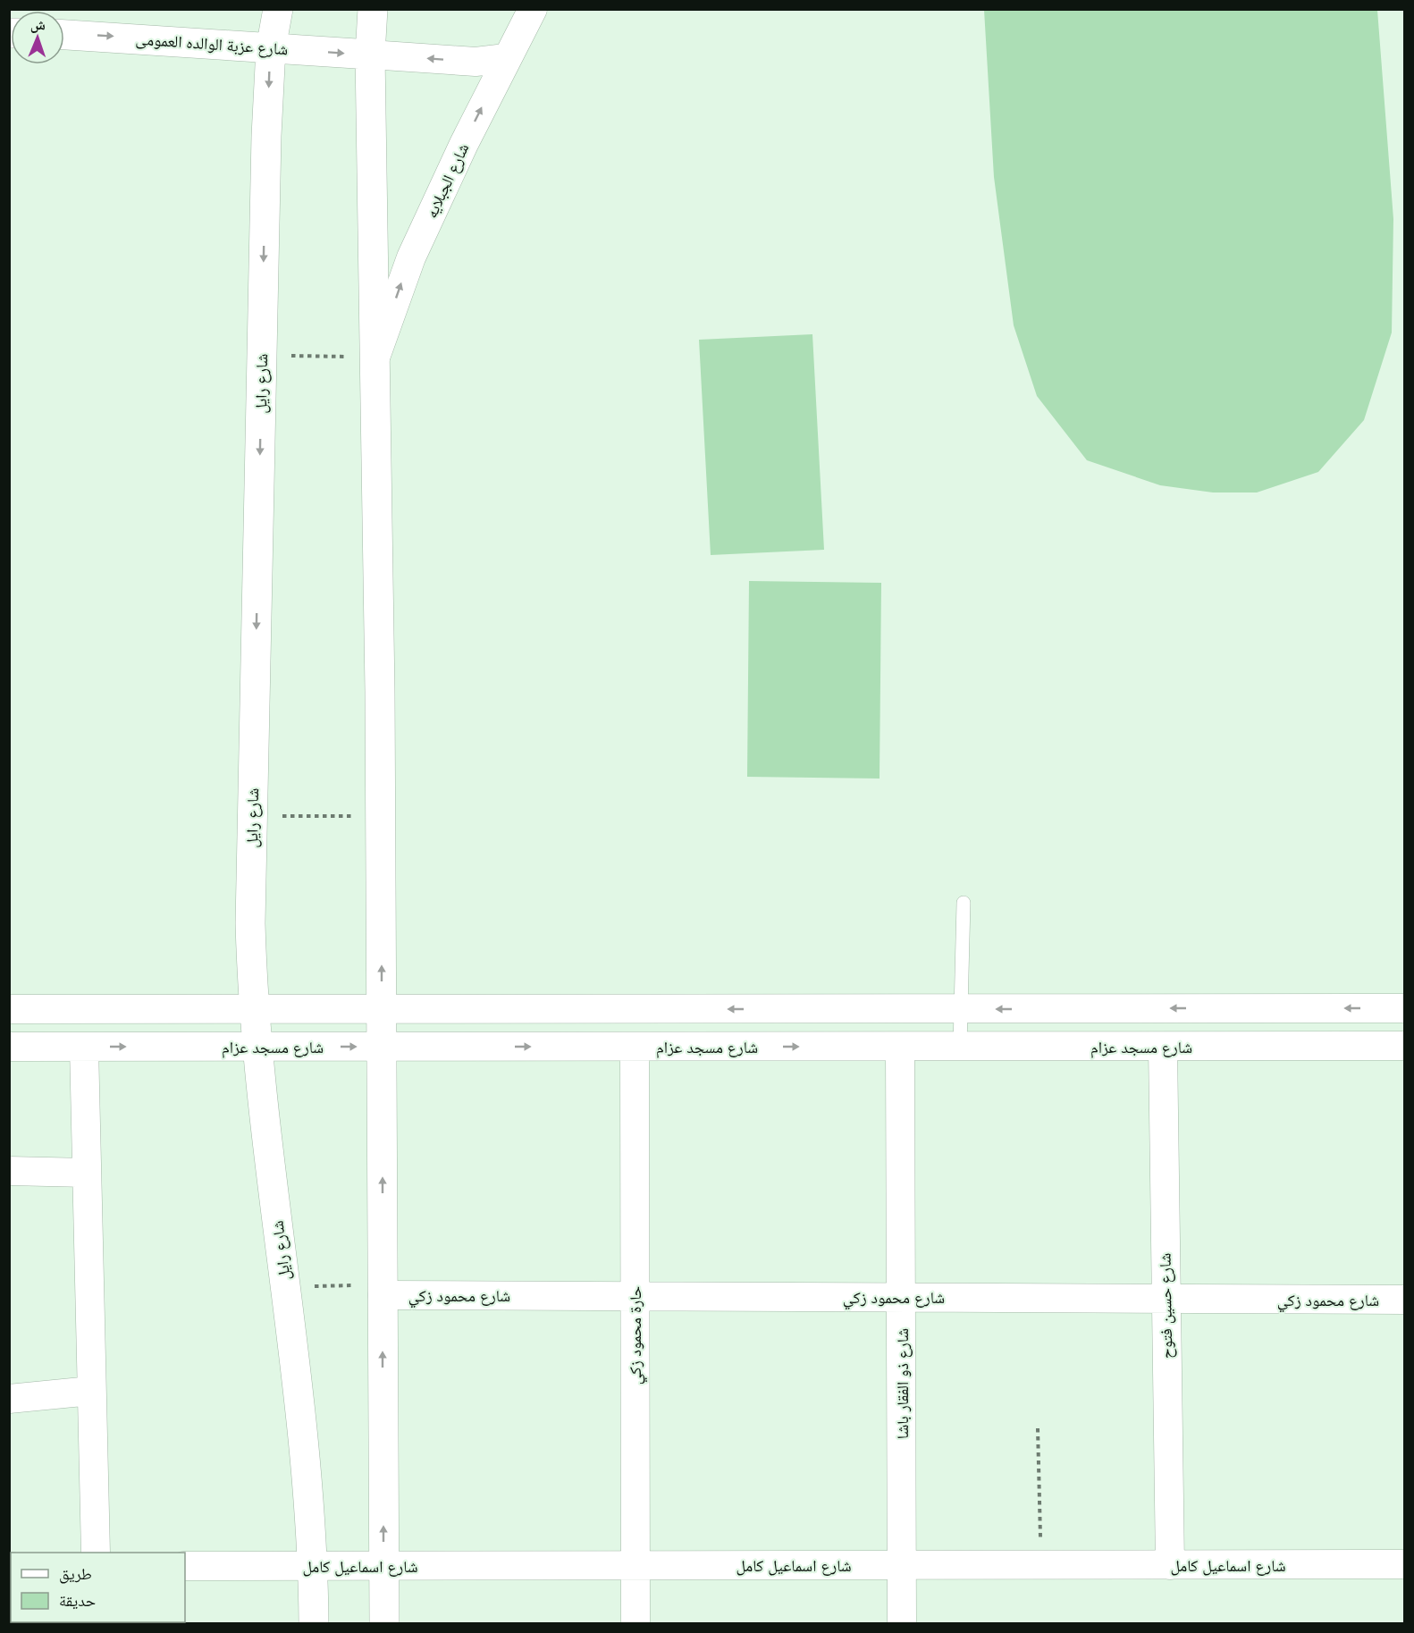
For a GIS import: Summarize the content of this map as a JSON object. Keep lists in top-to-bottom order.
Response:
{
  "streets": {
    "street": [
      "شارع عزبة الوالده العمومى",
      "شارع الجبلايه",
      "شارع رايل",
      "شارع مسجد عزام",
      "شارع محمود زكي",
      "شارع حسين فتوح",
      "حارة محمود زكي",
      "شارع ذو الفقار باشا",
      "شارع اسماعيل كامل"
    ]
  },
  "crossings": [
    ["شارع عزبة الوالده العمومى", "شارع رايل"],
    ["شارع رايل", "شارع مسجد عزام"],
    ["شارع رايل", "شارع اسماعيل كامل"],
    ["شارع مسجد عزام", "شارع حسين فتوح"],
    ["شارع مسجد عزام", "حارة محمود زكي"],
    ["شارع مسجد عزام", "شارع ذو الفقار باشا"],
    ["شارع محمود زكي", "شارع حسين فتوح"],
    ["شارع محمود زكي", "حارة محمود زكي"],
    ["شارع محمود زكي", "شارع ذو الفقار باشا"],
    ["شارع حسين فتوح", "شارع اسماعيل كامل"],
    ["حارة محمود زكي", "شارع اسماعيل كامل"],
    ["شارع ذو الفقار باشا", "شارع اسماعيل كامل"]
  ],
  "one_way": ["شارع عزبة الوالده العمومى"],
  "legend": ["طريق", "حديقة"],
  "north": "top"
}
